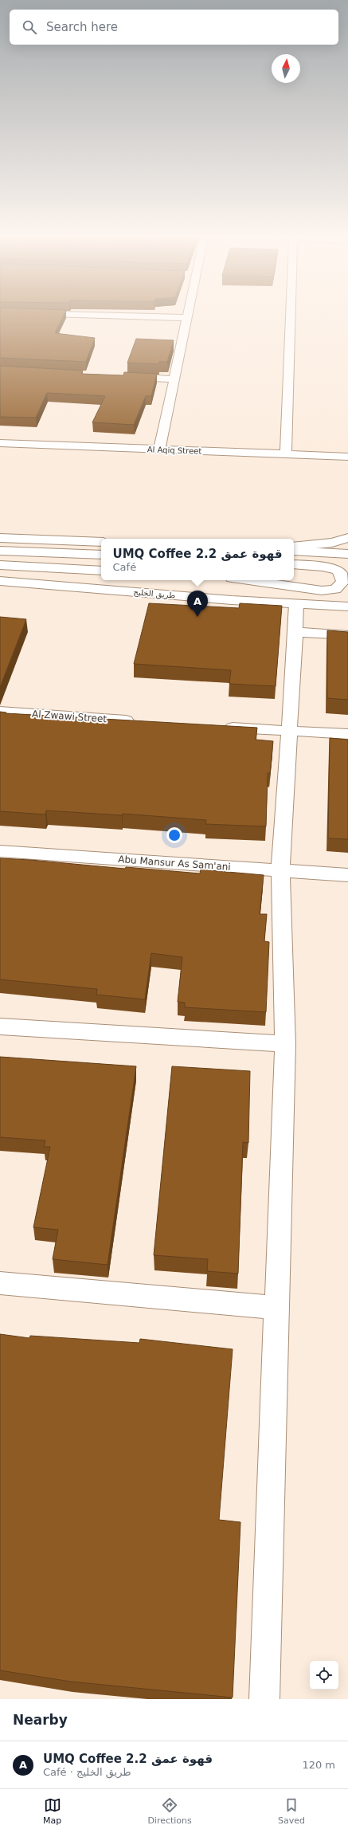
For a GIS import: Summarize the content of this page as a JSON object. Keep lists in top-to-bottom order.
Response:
{
  "streets": {
    "street": [
      "Al Aqiq Street",
      "طريق الخليج",
      "Al Zwawi Street",
      "Abu Mansur As Sam'ani"
    ]
  },
  "north": "top",
  "page": {
    "search": "Search here",
    "popup": ["UMQ Coffee 2.2 قهوة عمق", "Café"],
    "pins": "A",
    "heading": "Nearby",
    "list": [
      {
        "mark": "A",
        "name": "UMQ Coffee 2.2 قهوة عمق",
        "note": "Café · طريق الخليج",
        "value": "120 m"
      }
    ],
    "nav": ["Map", "Directions", "Saved"]
  }
}
